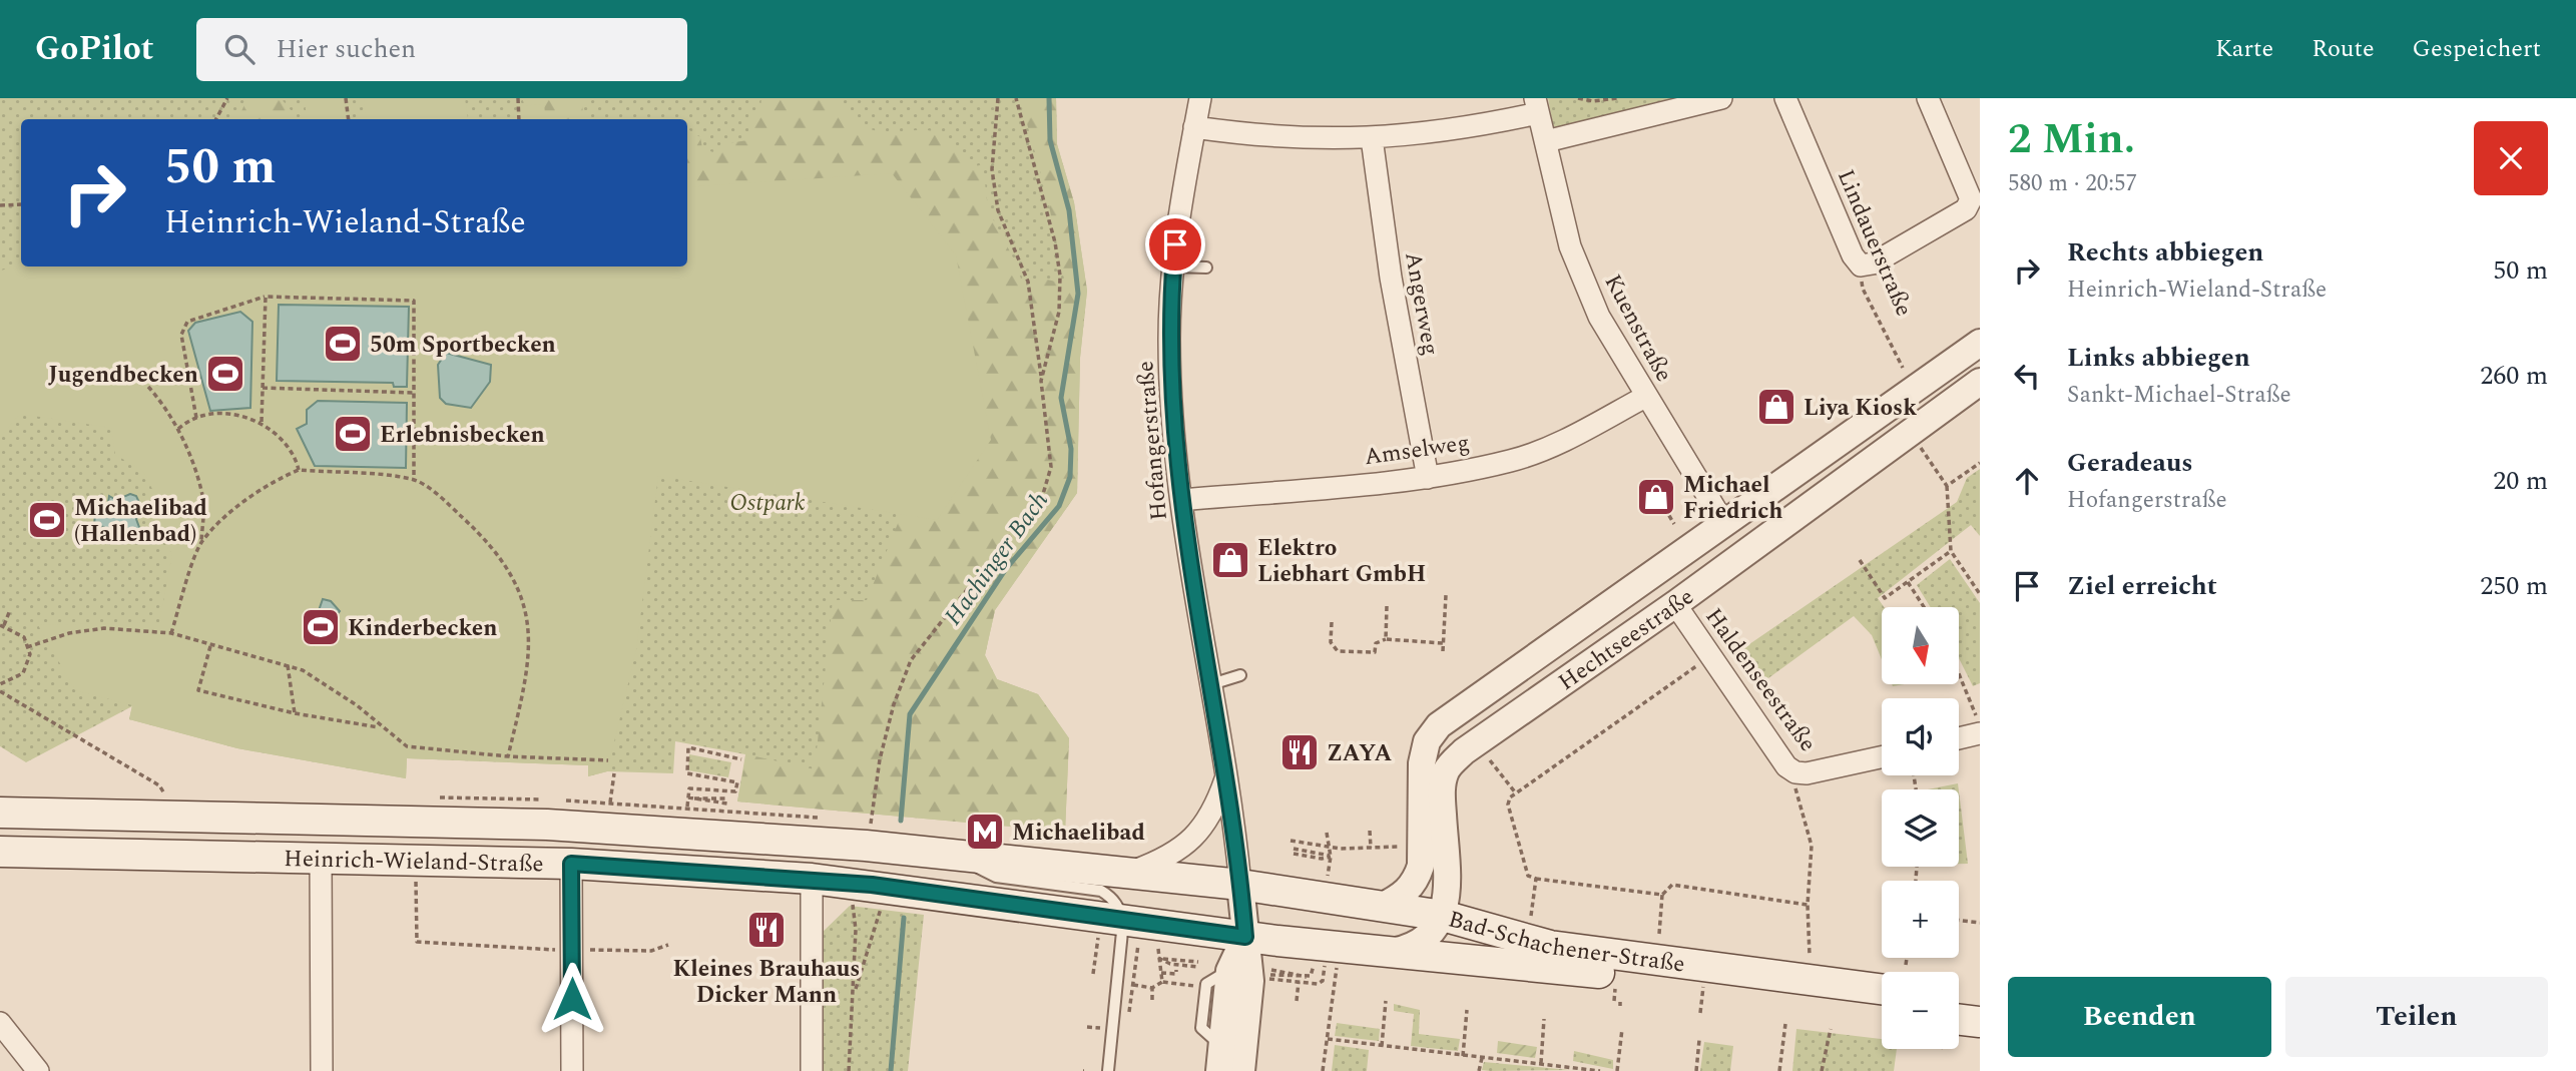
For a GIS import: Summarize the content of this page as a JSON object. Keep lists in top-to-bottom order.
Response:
{
  "streets": {
    "main road": ["Heinrich-Wieland-Straße", "Bad-Schachener-Straße"],
    "street": [
      "Lindauerstraße",
      "Angerweg",
      "Kuenstraße",
      "Hofangerstraße",
      "Amselweg",
      "Hechtseestraße",
      "Haldenseestraße"
    ]
  },
  "crossings": [
    ["Angerweg", "Amselweg"],
    ["Kuenstraße", "Amselweg"],
    ["Kuenstraße", "Hechtseestraße"],
    ["Hofangerstraße", "Amselweg"],
    ["Hofangerstraße", "Heinrich-Wieland-Straße"],
    ["Hofangerstraße", "Bad-Schachener-Straße"],
    ["Hechtseestraße", "Haldenseestraße"],
    ["Hechtseestraße", "Bad-Schachener-Straße"],
    ["Heinrich-Wieland-Straße", "Bad-Schachener-Straße"]
  ],
  "water": ["Hachinger Bach"],
  "parks": ["Ostpark"],
  "places": {
    "sports": [
      "50m Sportbecken",
      "Jugendbecken",
      "Erlebnisbecken",
      "Michaelibad (Hallenbad)",
      "Kinderbecken"
    ],
    "shop": ["Liya Kiosk", "Michael Friedrich", "Elektro Liebhart GmbH"],
    "restaurant": ["ZAYA", "Kleines Brauhaus Dicker Mann"],
    "metro station": ["Michaelibad"]
  },
  "north": "bottom",
  "page": {
    "header": "GoPilot",
    "search": "Hier suchen",
    "nav": ["Karte", "Route", "Gespeichert"],
    "heading": ["2 Min.", "580 m · 20:57"],
    "turn": ["50 m", "Heinrich-Wieland-Straße"],
    "list": [
      {
        "name": "Rechts abbiegen",
        "note": "Heinrich-Wieland-Straße",
        "value": "50 m"
      },
      {
        "name": "Links abbiegen",
        "note": "Sankt-Michael-Straße",
        "value": "260 m"
      },
      {
        "name": "Geradeaus",
        "note": "Hofangerstraße",
        "value": "20 m"
      },
      {
        "name": "Ziel erreicht",
        "value": "250 m"
      }
    ],
    "map_buttons": ["+", "−"],
    "buttons": ["Beenden", "Teilen"]
  }
}
